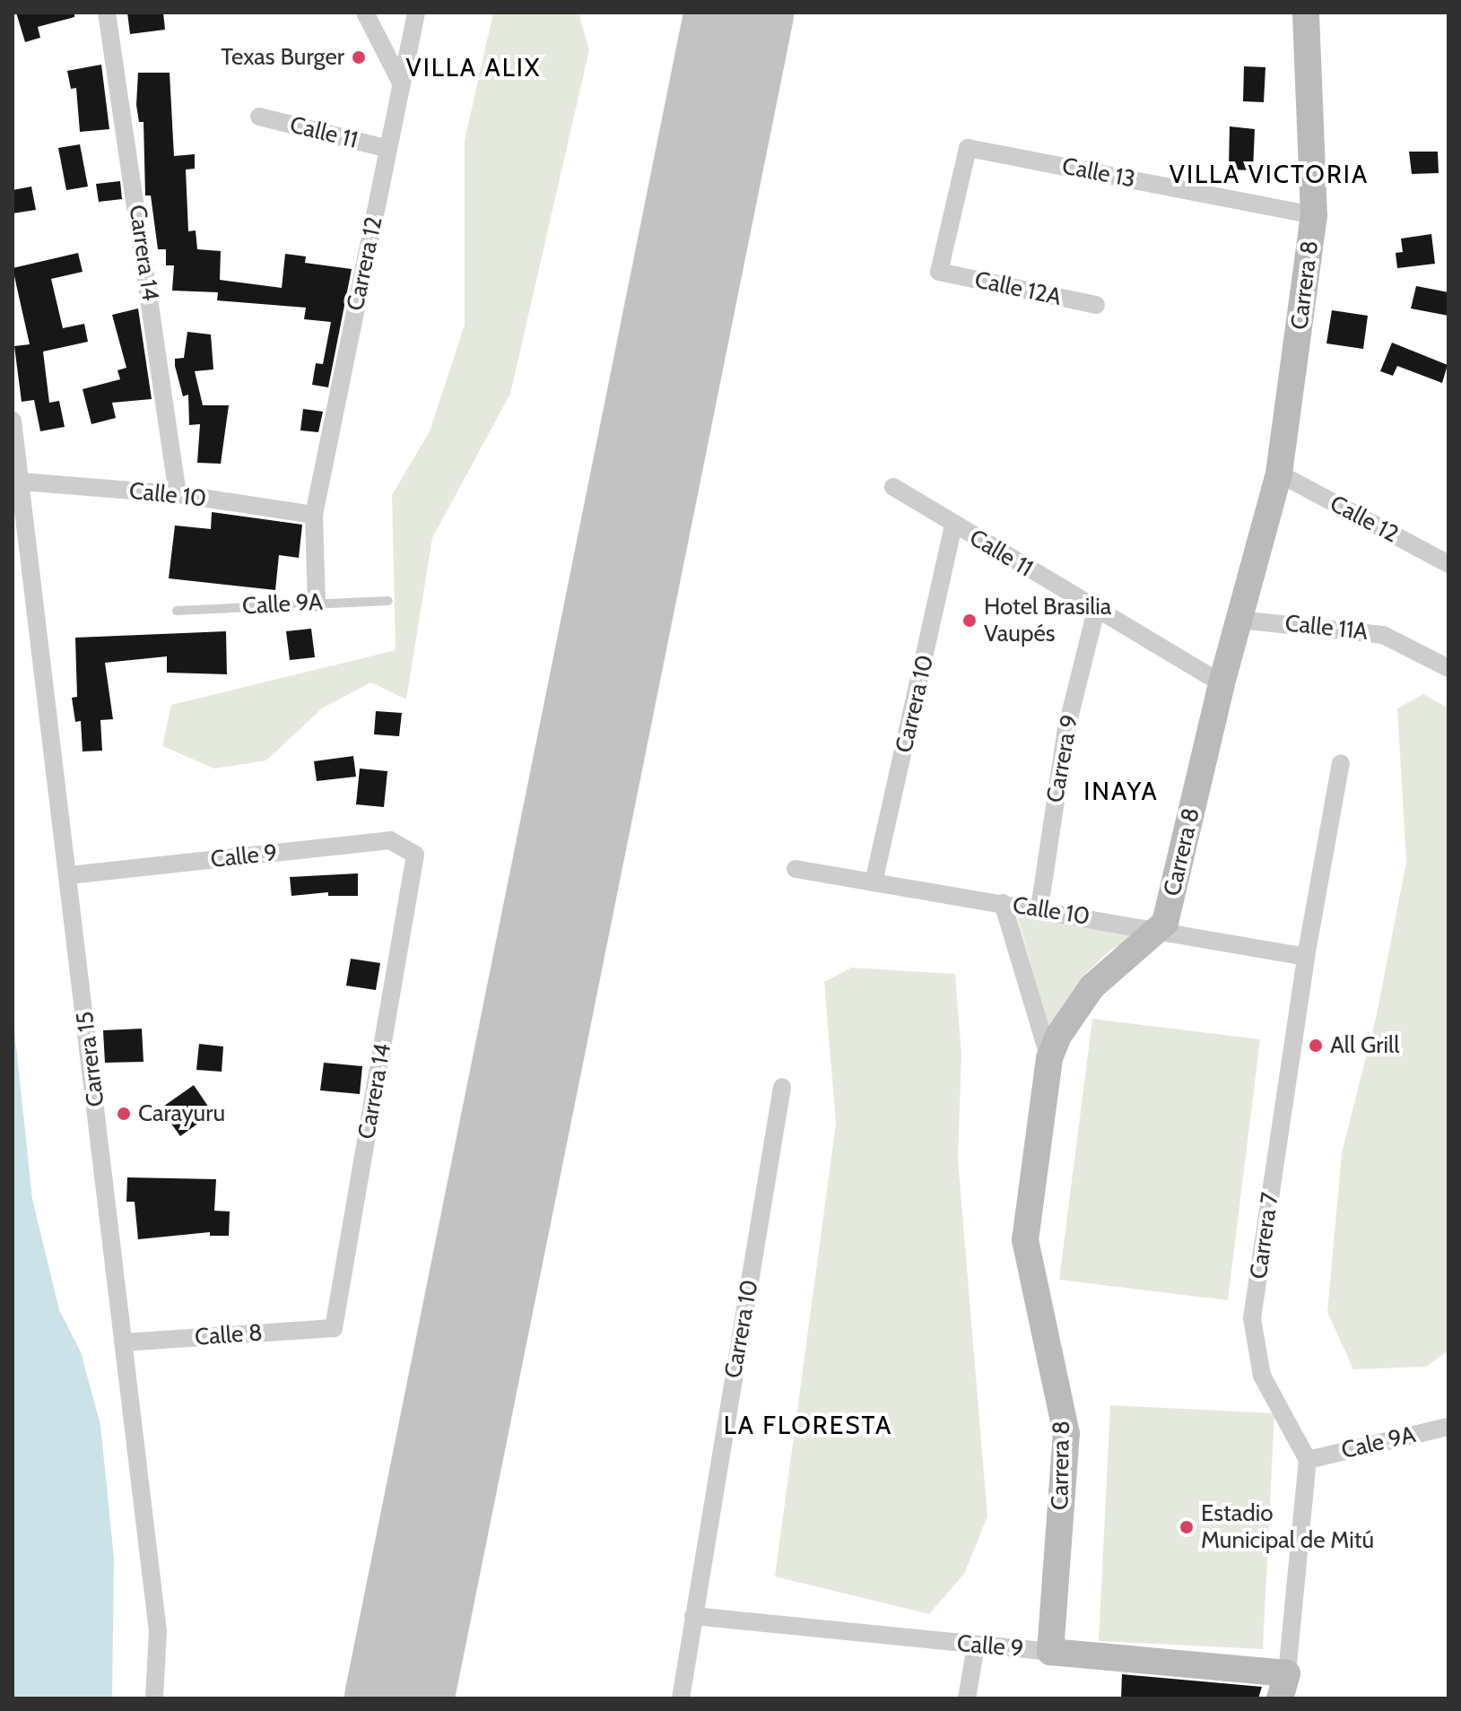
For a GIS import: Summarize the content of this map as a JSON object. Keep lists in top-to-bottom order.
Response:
{
  "streets": {
    "street": [
      "Calle 11",
      "Calle 13",
      "Carrera 14",
      "Carrera 12",
      "Carrera 8",
      "Calle 12A",
      "Calle 10",
      "Calle 12",
      "Calle 11A",
      "Carrera 10",
      "Carrera 9",
      "Calle 9",
      "Carrera 15",
      "Carrera 7",
      "Calle 8",
      "Cale 9A"
    ],
    "lane": ["Calle 9A"]
  },
  "crossings": [
    ["Calle 11", "Carrera 12"],
    ["Calle 11", "Carrera 8"],
    ["Calle 11", "Carrera 10"],
    ["Calle 11", "Carrera 9"],
    ["Calle 13", "Carrera 8"],
    ["Calle 13", "Calle 12A"],
    ["Carrera 14", "Calle 10"],
    ["Carrera 14", "Calle 9"],
    ["Carrera 14", "Calle 8"],
    ["Carrera 12", "Calle 10"],
    ["Carrera 12", "Calle 9A"],
    ["Carrera 8", "Calle 10"],
    ["Carrera 8", "Calle 12"],
    ["Carrera 8", "Calle 11A"],
    ["Carrera 8", "Calle 9"],
    ["Calle 10", "Carrera 10"],
    ["Calle 10", "Carrera 9"],
    ["Calle 10", "Carrera 15"],
    ["Calle 10", "Carrera 7"],
    ["Carrera 10", "Calle 9"],
    ["Calle 9", "Carrera 15"],
    ["Carrera 15", "Calle 8"],
    ["Carrera 7", "Cale 9A"]
  ],
  "districts": [
    "VILLA ALIX",
    "VILLA VICTORIA",
    "INAYA",
    "LA FLORESTA"
  ],
  "places": [
    "Texas Burger",
    "Hotel Brasilia Vaupés",
    "All Grill",
    "Carayuru",
    "Estadio Municipal de Mitú"
  ]
}
